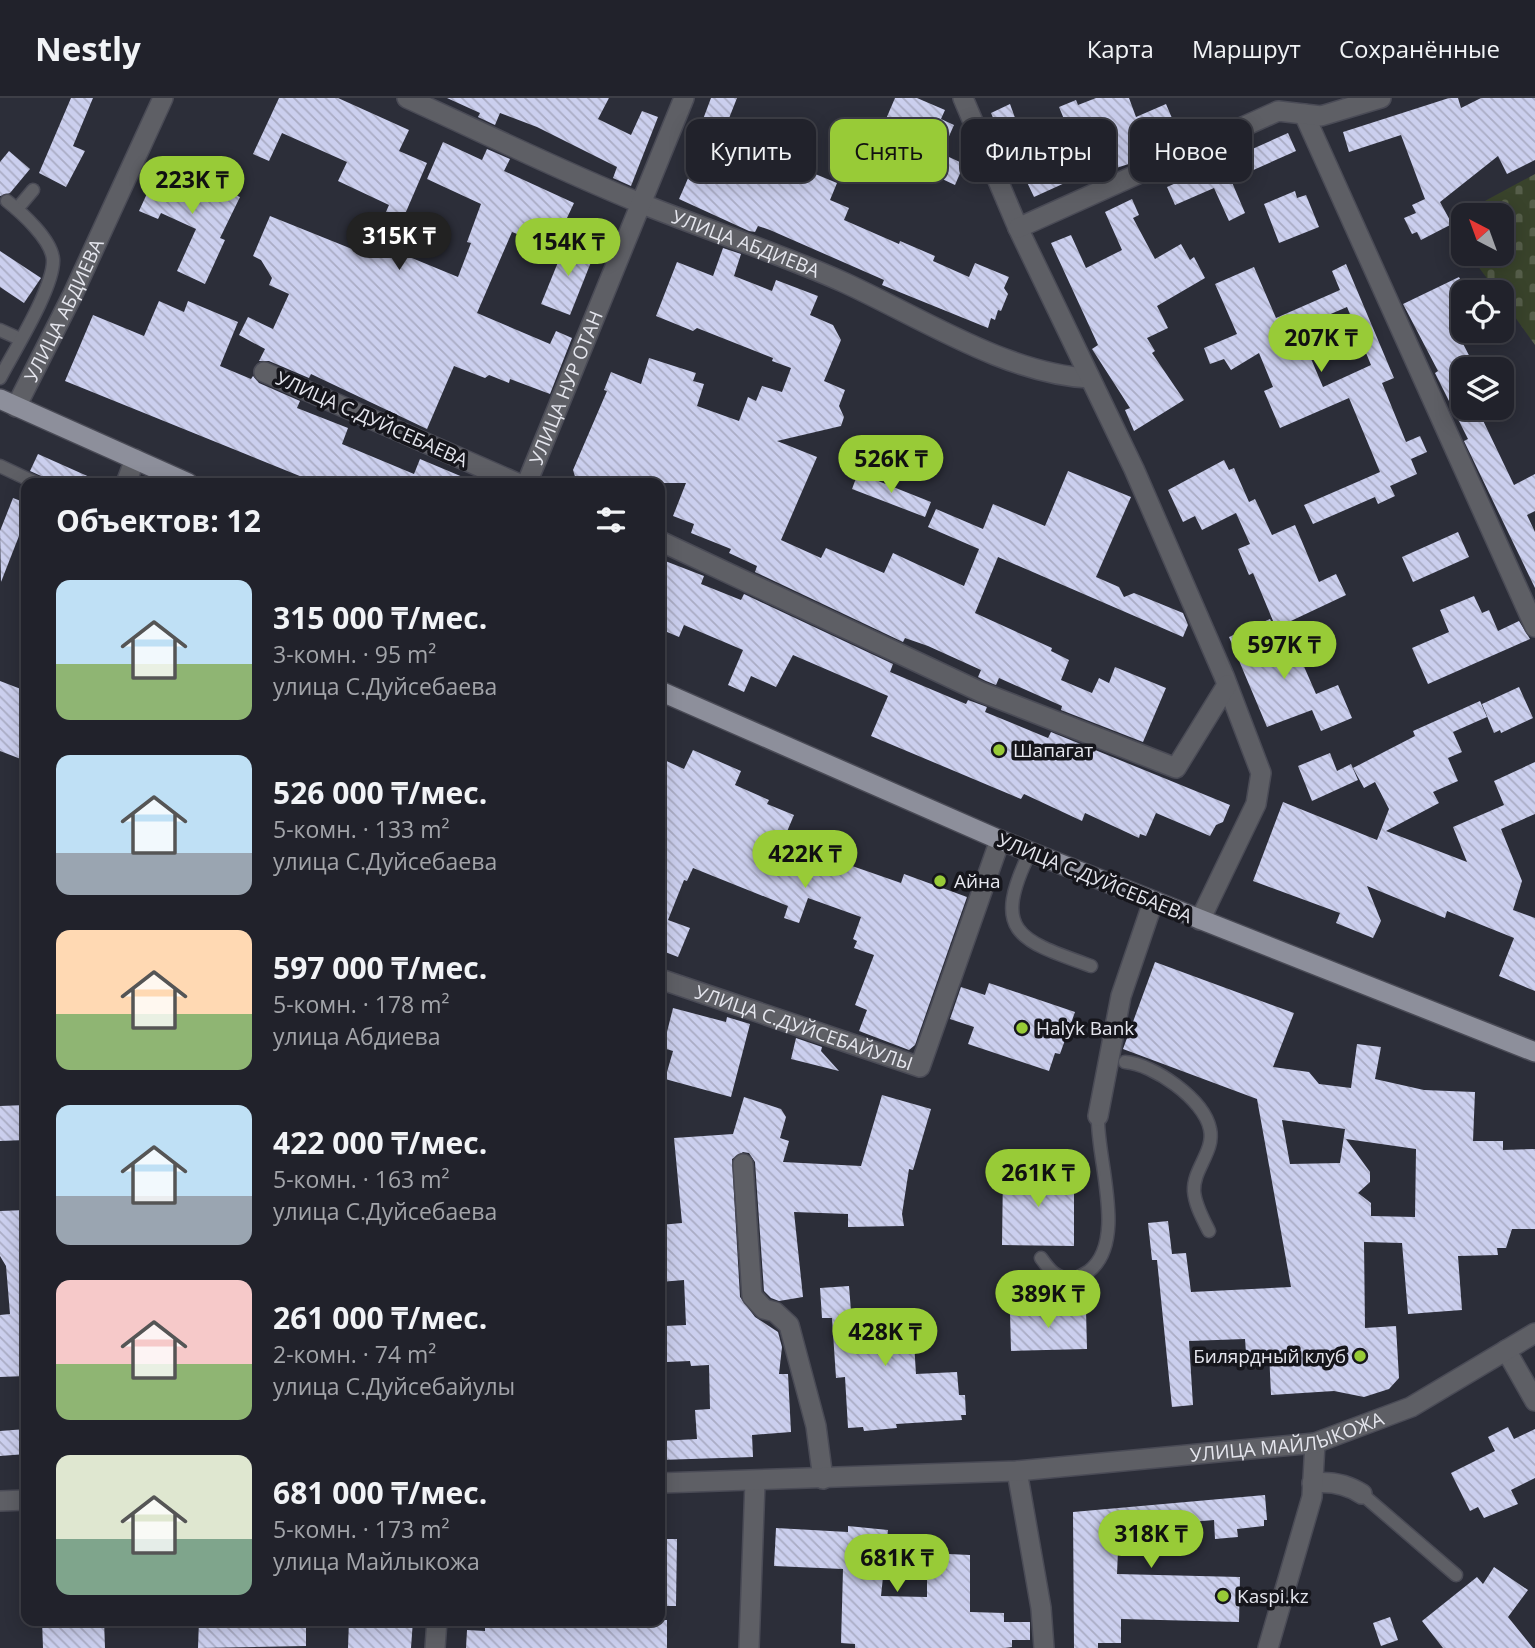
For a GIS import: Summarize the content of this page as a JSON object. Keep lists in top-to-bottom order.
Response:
{
  "streets": {
    "main road": ["УЛИЦА С.ДУЙСЕБАЕВА"],
    "street": [
      "УЛИЦА АБДИЕВА",
      "УЛИЦА НУР ОТАН",
      "УЛИЦА С.ДУЙСЕБАЙУЛЫ",
      "УЛИЦА МАЙЛЫКОЖА"
    ]
  },
  "crossings": [
    ["УЛИЦА АБДИЕВА", "УЛИЦА НУР ОТАН"],
    ["УЛИЦА С.ДУЙСЕБАЕВА", "УЛИЦА С.ДУЙСЕБАЙУЛЫ"]
  ],
  "places": [
    "Шапагат",
    "Айна",
    "Halyk Bank",
    "Билярдный клуб",
    "Kaspi.kz"
  ],
  "north": "top left",
  "page": {
    "header": "Nestly",
    "nav": ["Карта", "Маршрут", "Сохранённые"],
    "chip": [
      "Купить",
      "Снять",
      "Фильтры",
      "Новое"
    ],
    "price": [
      "223K ₸",
      "315K ₸",
      "154K ₸",
      "207K ₸",
      "526K ₸",
      "597K ₸",
      "422K ₸",
      "261K ₸",
      "389K ₸",
      "428K ₸",
      "318K ₸",
      "681K ₸"
    ],
    "heading": "Объектов: 12",
    "list": [
      {
        "name": "315 000 ₸/мес.",
        "note": "3-комн. · 95 m² · улица С.Дуйсебаева"
      },
      {
        "name": "526 000 ₸/мес.",
        "note": "5-комн. · 133 m² · улица С.Дуйсебаева"
      },
      {
        "name": "597 000 ₸/мес.",
        "note": "5-комн. · 178 m² · улица Абдиева"
      },
      {
        "name": "422 000 ₸/мес.",
        "note": "5-комн. · 163 m² · улица С.Дуйсебаева"
      },
      {
        "name": "261 000 ₸/мес.",
        "note": "2-комн. · 74 m² · улица С.Дуйсебайулы"
      },
      {
        "name": "681 000 ₸/мес.",
        "note": "5-комн. · 173 m² · улица Майлыкожа"
      }
    ]
  }
}
